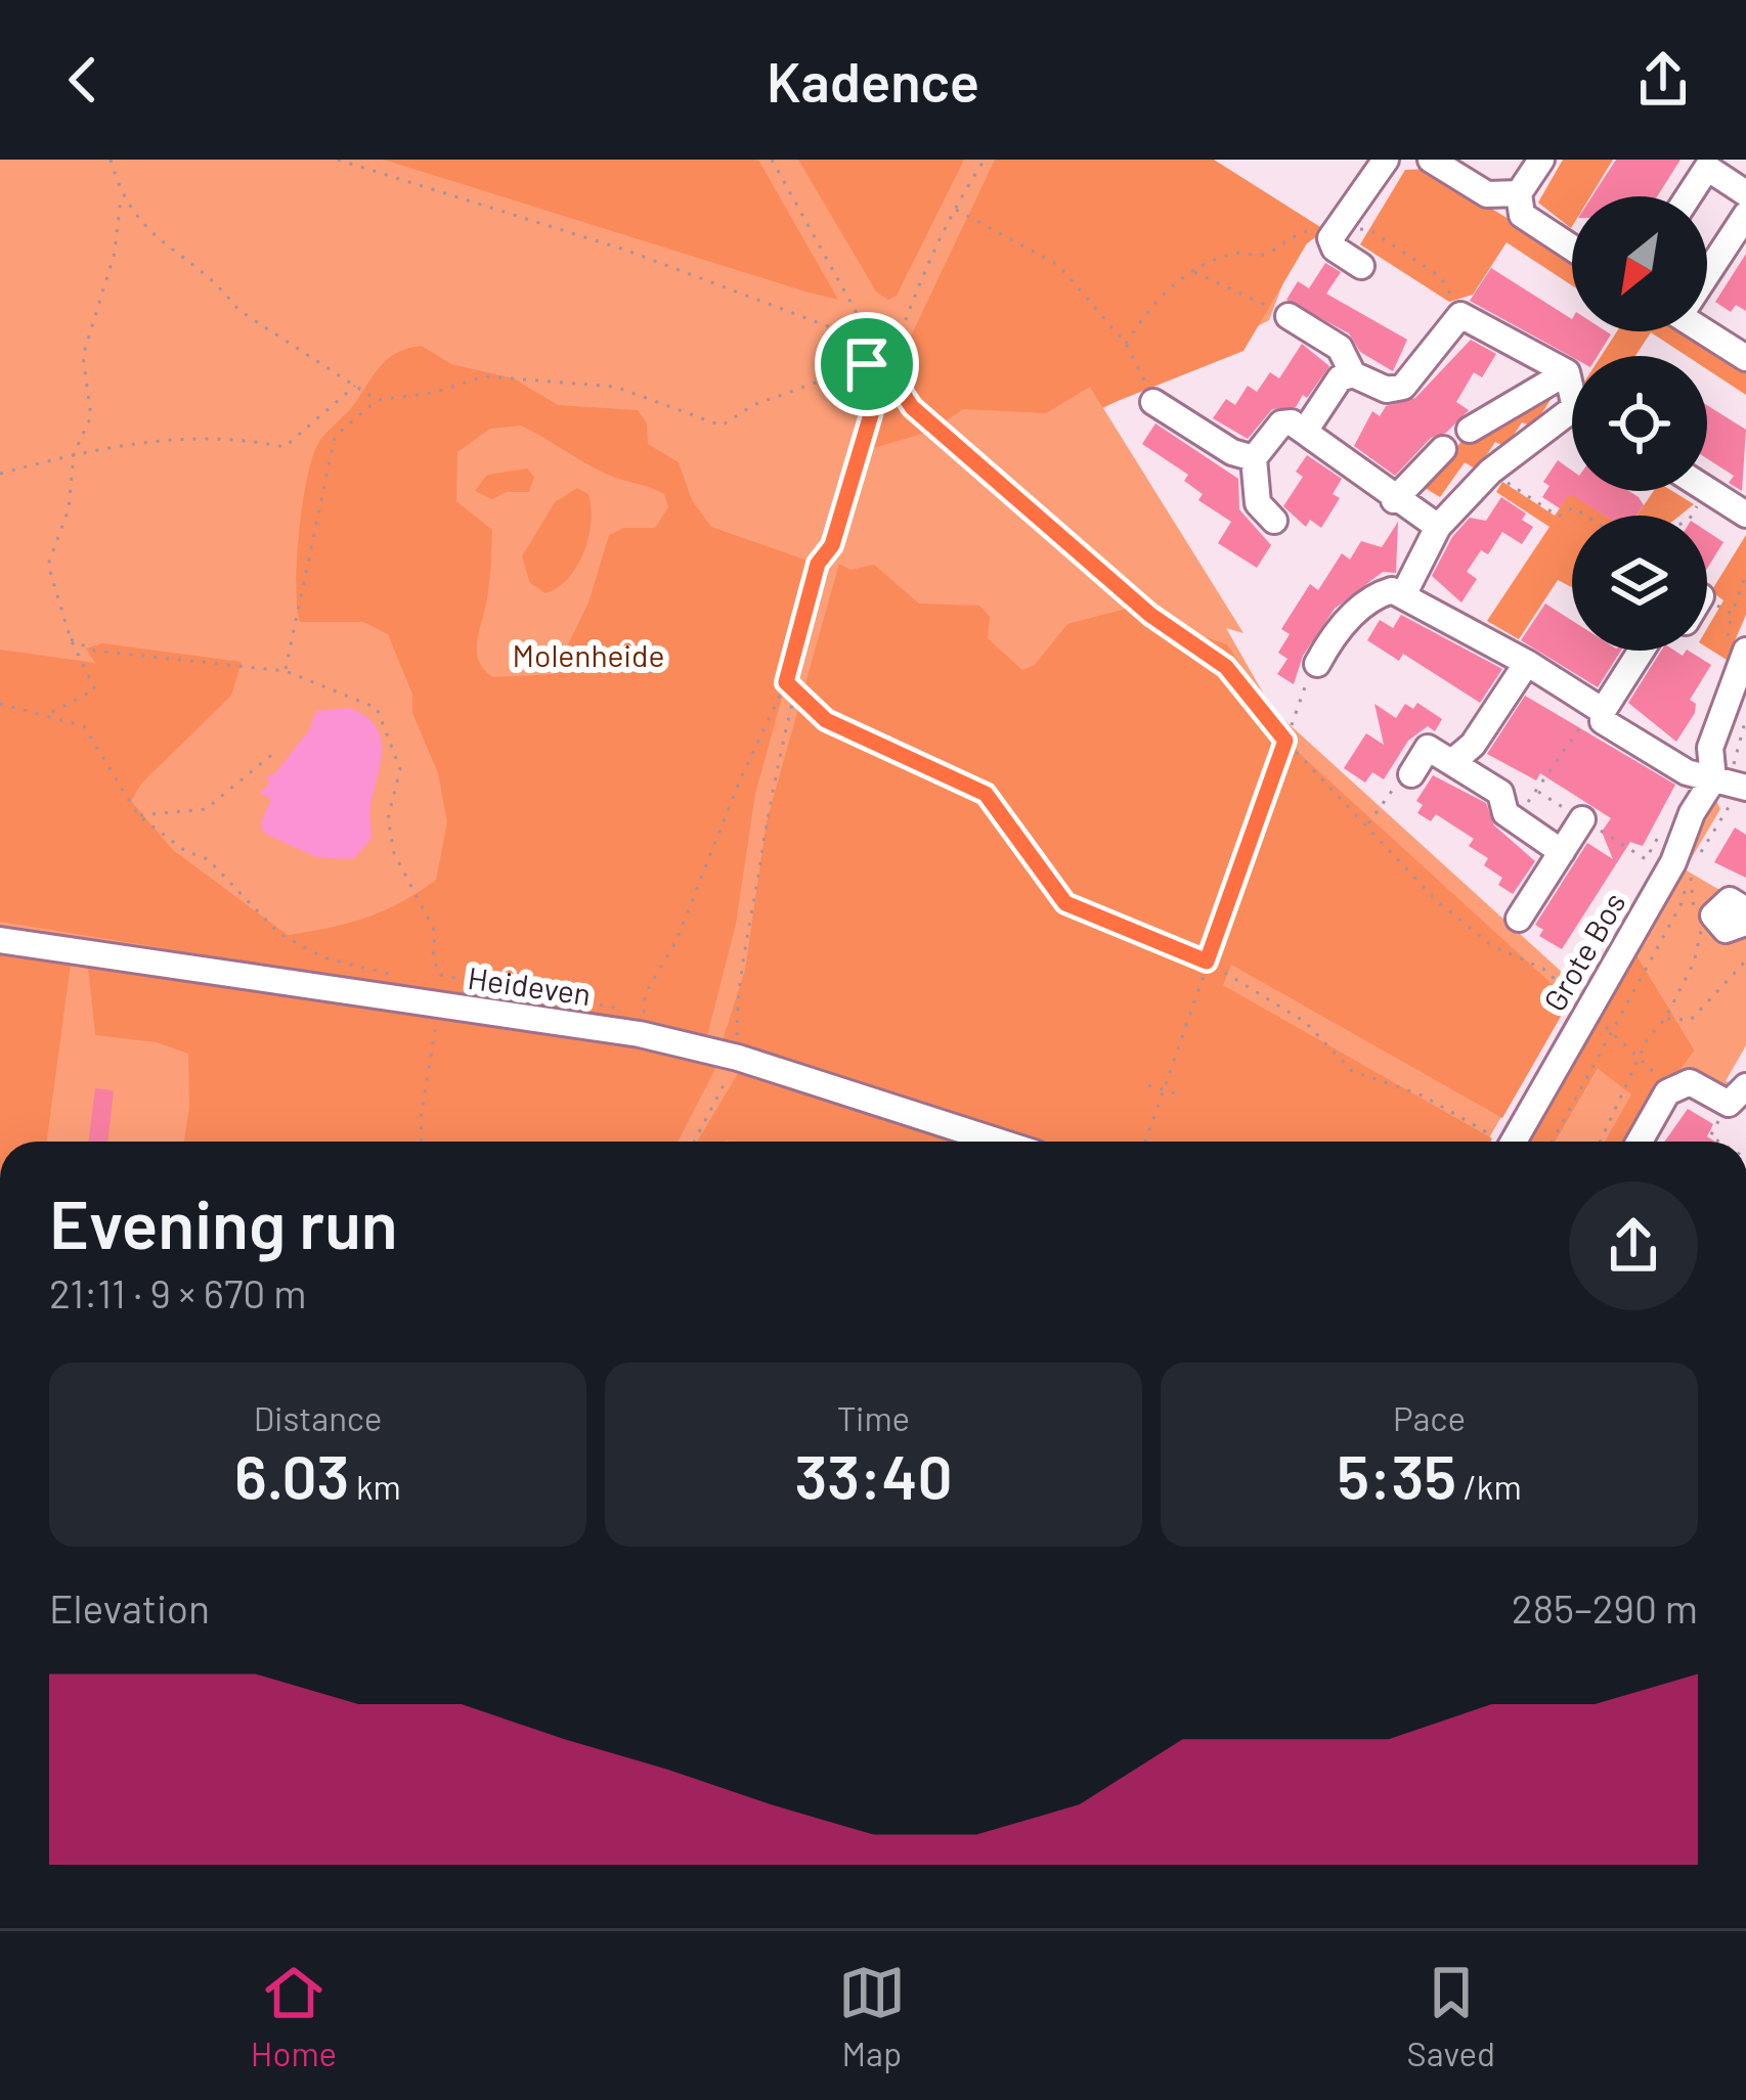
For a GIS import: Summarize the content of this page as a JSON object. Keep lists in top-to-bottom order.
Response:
{
  "streets": {
    "street": ["Grote Bos", "Heideven"]
  },
  "parks": ["Molenheide"],
  "north": "bottom left",
  "page": {
    "header": "Kadence",
    "heading": ["Evening run", "21:11 · 9 × 670 m"],
    "stats": [
      ["Distance", "6.03 km"],
      ["Time", "33:40"],
      ["Pace", "5:35 /km"]
    ],
    "chart": ["Elevation", "285–290 m"],
    "tabs": ["Home", "Map", "Saved"]
  }
}
